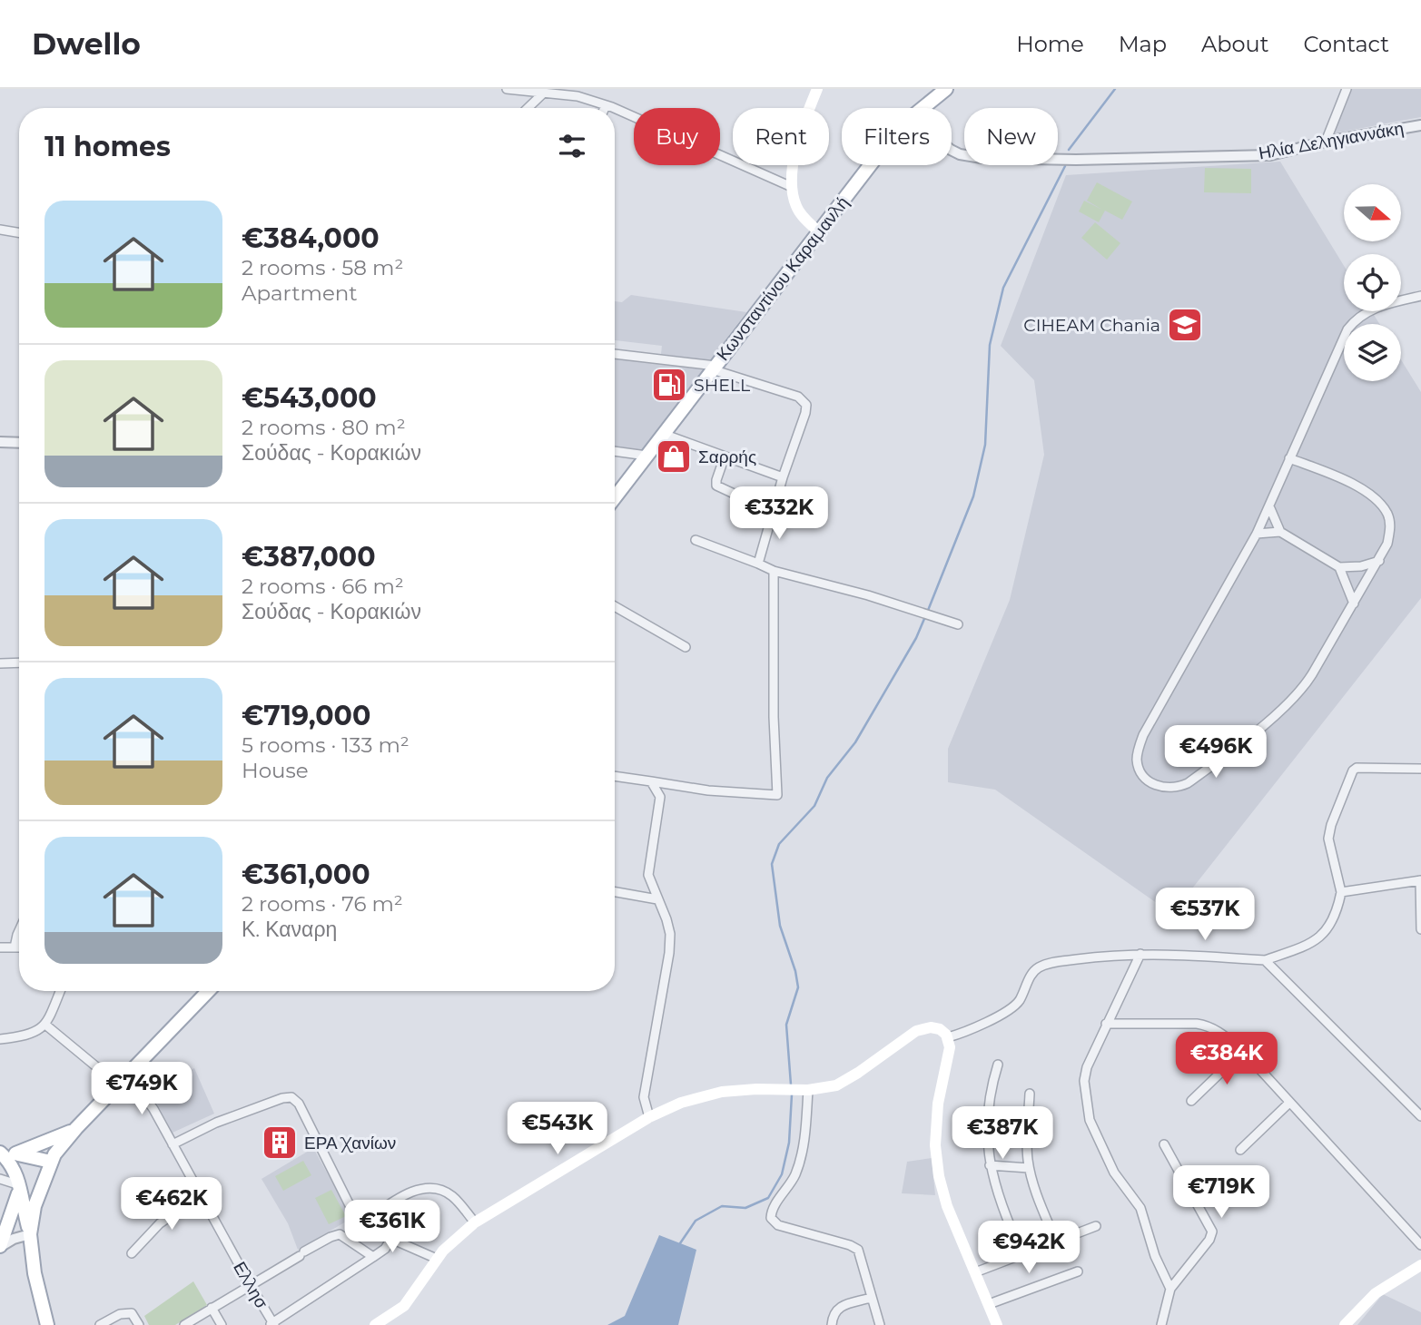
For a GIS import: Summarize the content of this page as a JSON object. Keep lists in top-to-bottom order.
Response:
{
  "streets": {
    "main road": ["Κωνσταντίνου Καραμανλή"],
    "street": ["Ηλία Δεληγιαννάκη", "Ελλησ"]
  },
  "places": {
    "school or university": ["CIHEAM Chania"],
    "fuel station": ["SHELL"],
    "shop": ["Σαρρής"],
    "building": ["ΕΡΑ Χανίων"]
  },
  "north": "right",
  "page": {
    "header": "Dwello",
    "nav": [
      "Home",
      "Map",
      "About",
      "Contact"
    ],
    "chip": [
      "Buy",
      "Rent",
      "Filters",
      "New"
    ],
    "heading": "11 homes",
    "list": [
      {
        "name": "€384,000",
        "note": "2 rooms · 58 m² · Apartment"
      },
      {
        "name": "€543,000",
        "note": "2 rooms · 80 m² · Σούδας - Κορακιών"
      },
      {
        "name": "€387,000",
        "note": "2 rooms · 66 m² · Σούδας - Κορακιών"
      },
      {
        "name": "€719,000",
        "note": "5 rooms · 133 m² · House"
      },
      {
        "name": "€361,000",
        "note": "2 rooms · 76 m² · Κ. Καναρη"
      }
    ],
    "price": [
      "€332K",
      "€496K",
      "€537K",
      "€384K",
      "€749K",
      "€543K",
      "€387K",
      "€719K",
      "€462K",
      "€361K",
      "€942K"
    ]
  }
}
